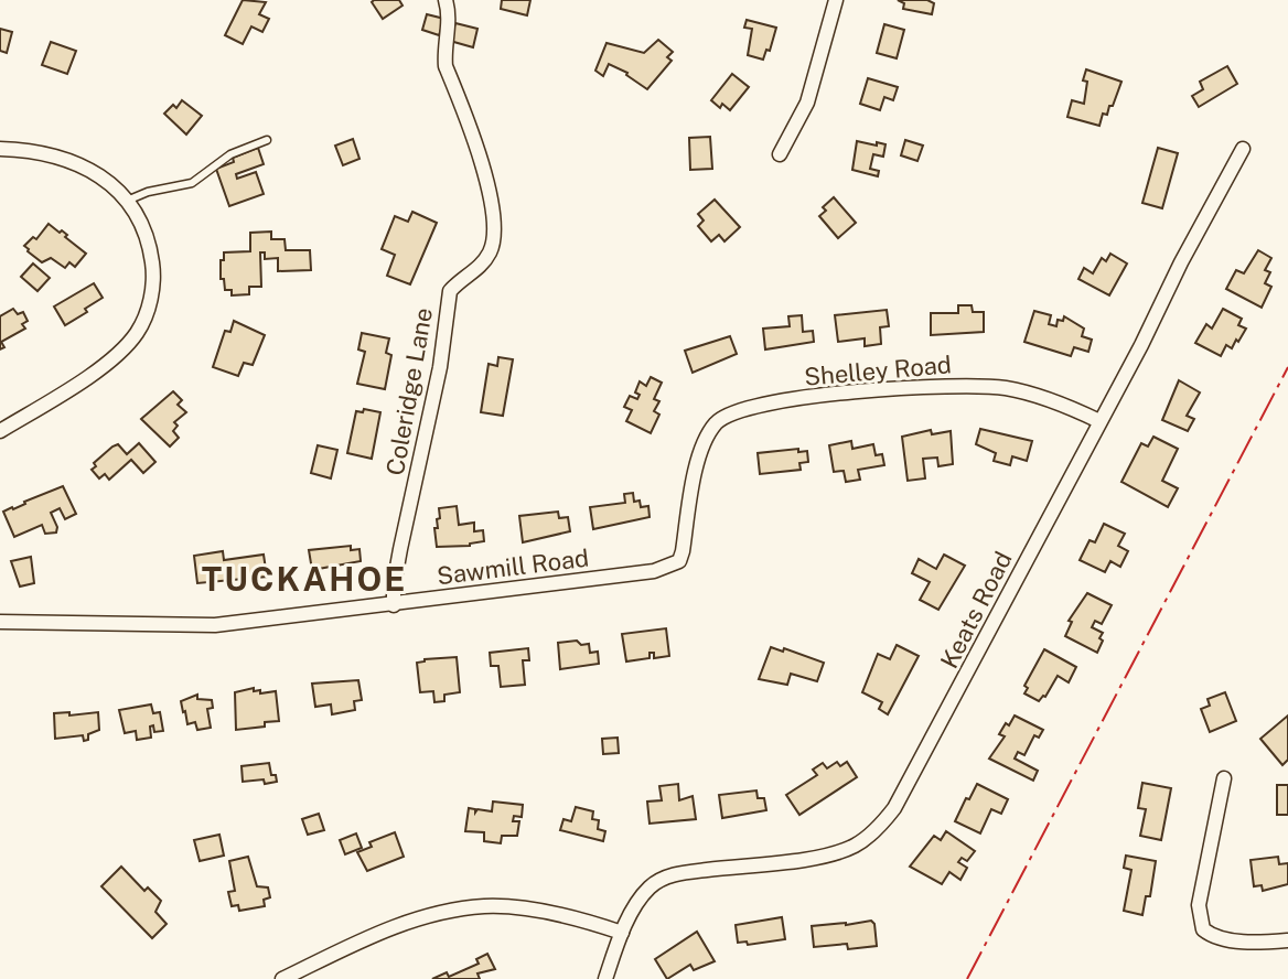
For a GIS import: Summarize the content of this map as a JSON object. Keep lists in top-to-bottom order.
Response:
{
  "streets": {
    "street": [
      "Shelley Road",
      "Coleridge Lane",
      "Sawmill Road",
      "Keats Road"
    ]
  },
  "crossings": [
    ["Shelley Road", "Sawmill Road"],
    ["Shelley Road", "Keats Road"],
    ["Coleridge Lane", "Sawmill Road"]
  ],
  "districts": ["TUCKAHOE"]
}
